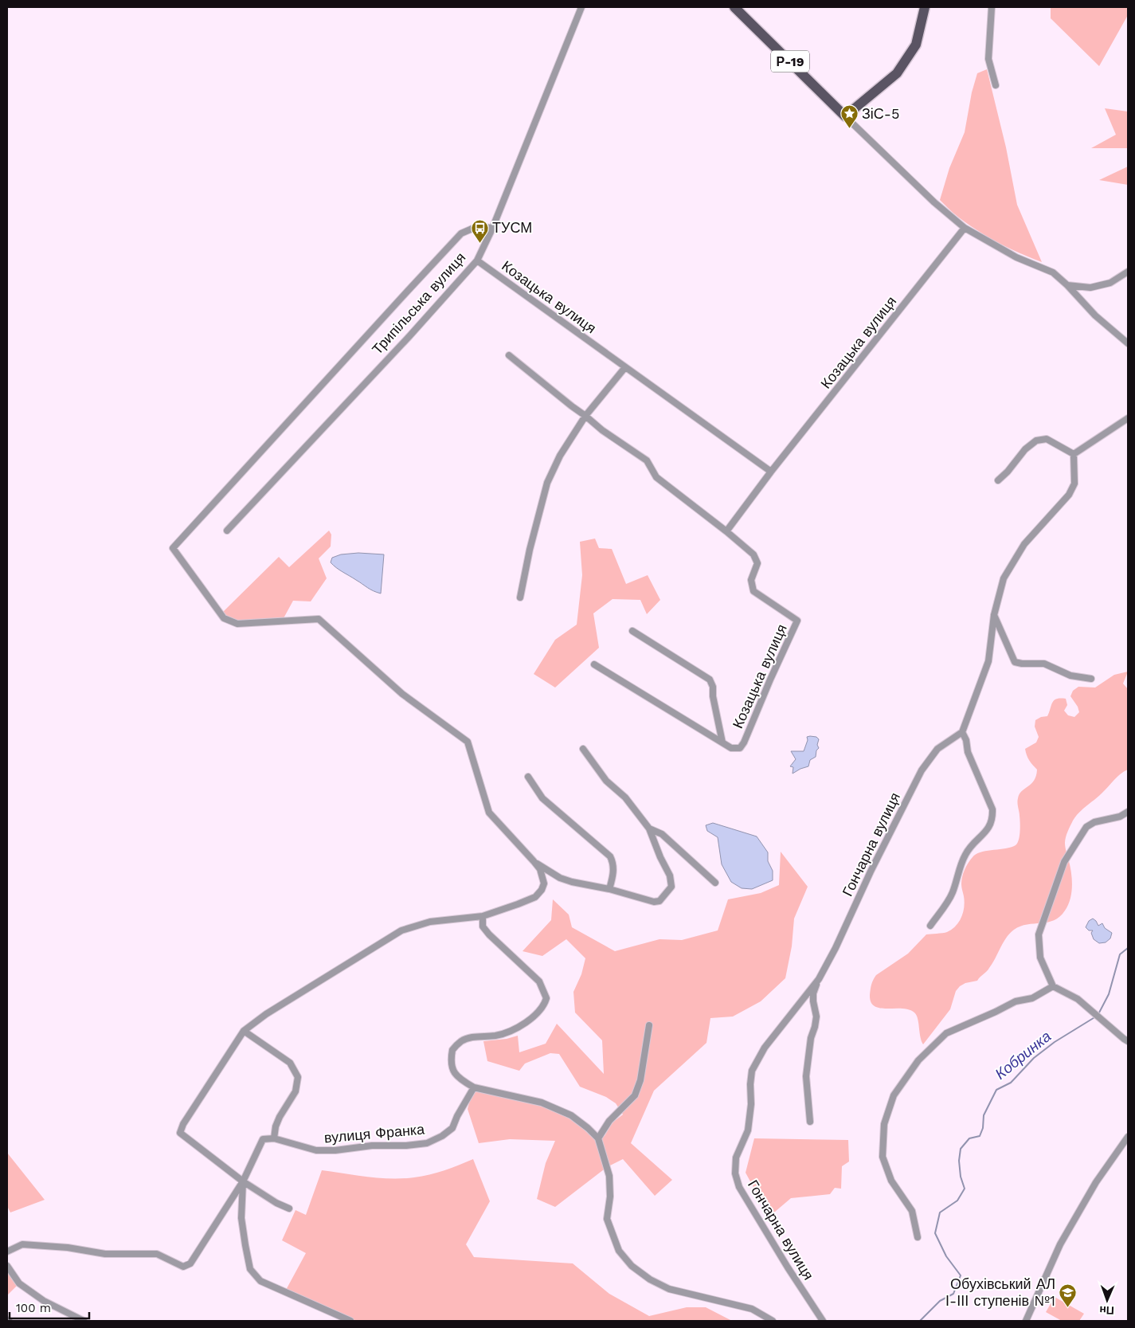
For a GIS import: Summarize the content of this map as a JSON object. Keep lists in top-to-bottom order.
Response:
{
  "streets": {
    "main road": ["Р-19"],
    "street": [
      "Козацька вулиця",
      "Трипільська вулиця",
      "Гончарна вулиця",
      "вулиця Франка"
    ]
  },
  "crossings": [
    ["Козацька вулиця", "Трипільська вулиця"]
  ],
  "water": ["Кобринка"],
  "places": {
    "place": ["ЗіС-5"],
    "bus stop": ["ТУСМ"],
    "school or university": ["Обухівський АЛ І-ІІІ ступенів №1"]
  },
  "scale_bar": "100 m",
  "north": "bottom"
}
